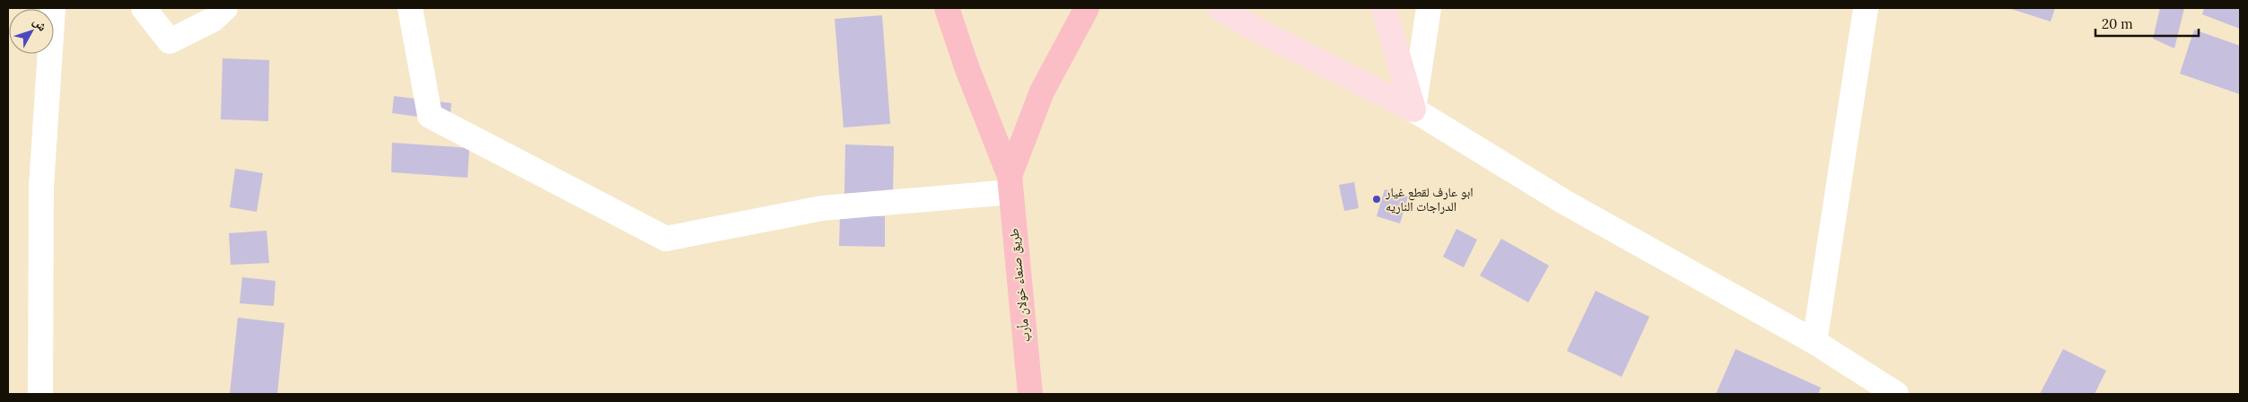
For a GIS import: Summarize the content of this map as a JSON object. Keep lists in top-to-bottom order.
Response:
{
  "streets": {
    "main road": ["طريق صنعاء خولان مأرب"]
  },
  "places": ["ابو عارف لقطع غيار الدراجات الناريه"],
  "scale_bar": "20 m",
  "north": "top right"
}
